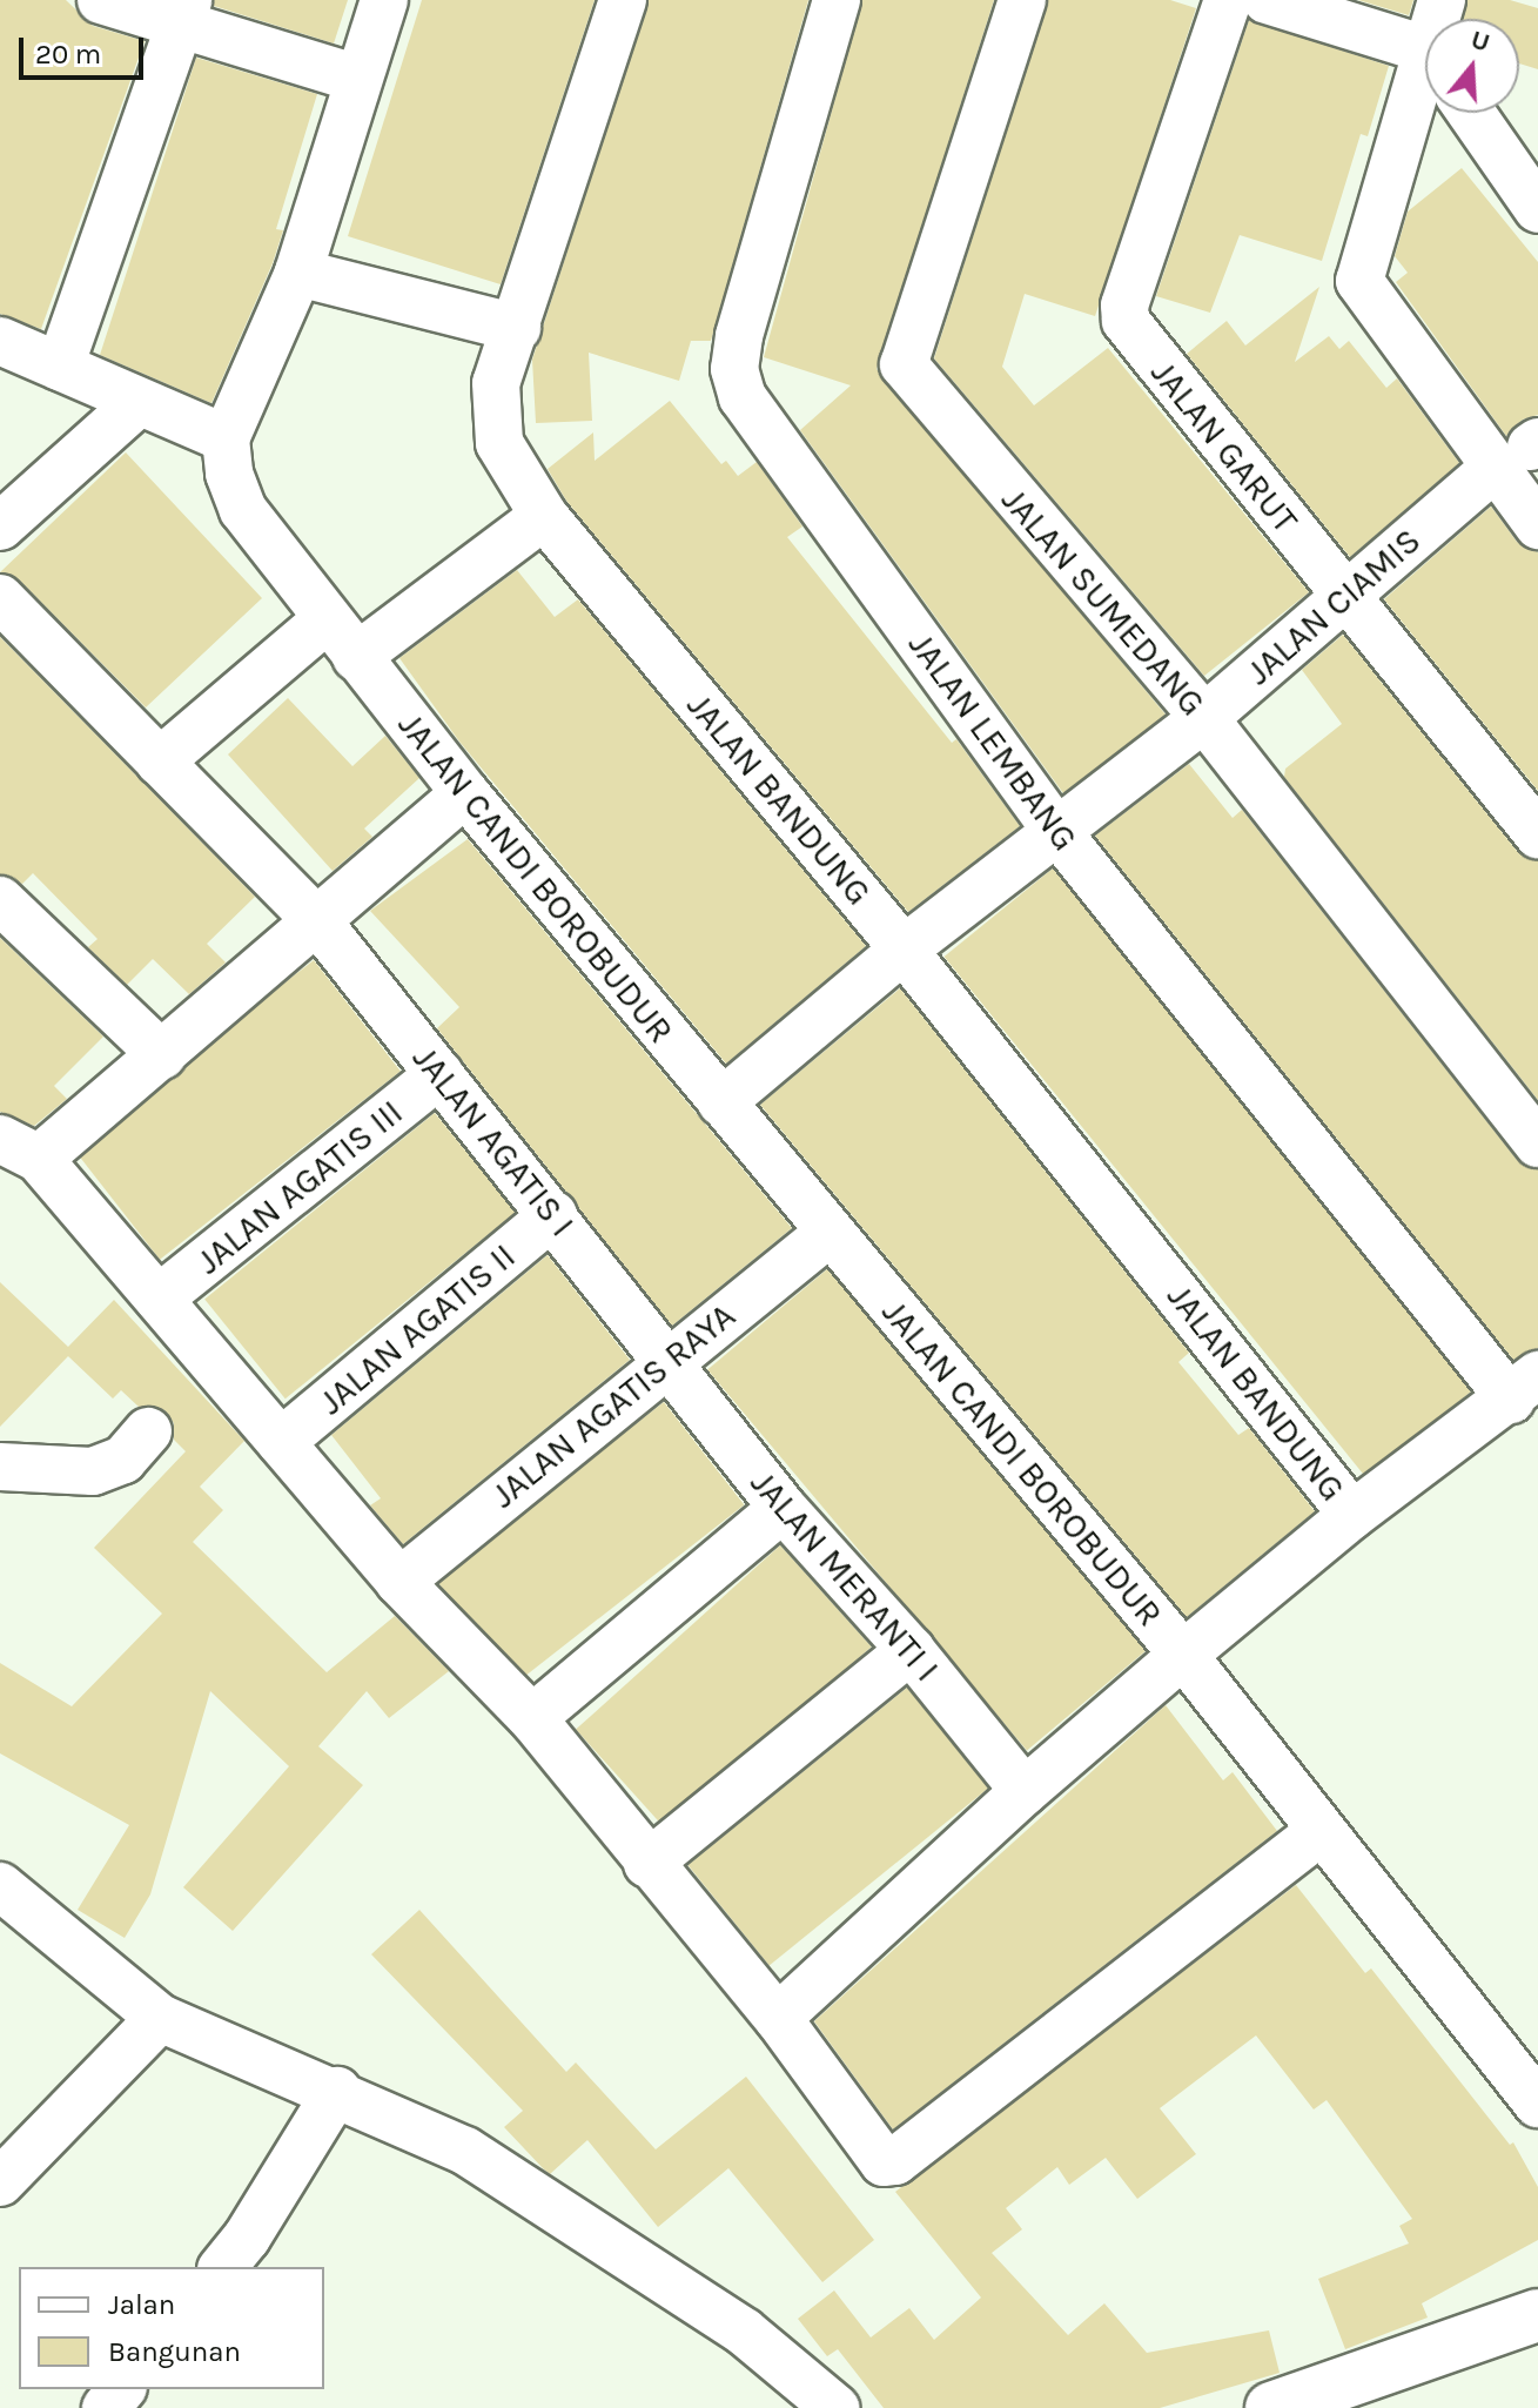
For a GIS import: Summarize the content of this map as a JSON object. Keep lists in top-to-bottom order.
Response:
{
  "streets": {
    "street": [
      "JALAN GARUT",
      "JALAN SUMEDANG",
      "JALAN CIAMIS",
      "JALAN LEMBANG",
      "JALAN BANDUNG",
      "JALAN CANDI BOROBUDUR",
      "JALAN AGATIS I",
      "JALAN AGATIS III",
      "JALAN AGATIS II",
      "JALAN AGATIS RAYA",
      "JALAN MERANTI I"
    ]
  },
  "crossings": [
    ["JALAN GARUT", "JALAN CIAMIS"],
    ["JALAN SUMEDANG", "JALAN CIAMIS"],
    ["JALAN CIAMIS", "JALAN LEMBANG"],
    ["JALAN CIAMIS", "JALAN BANDUNG"],
    ["JALAN CIAMIS", "JALAN CANDI BOROBUDUR"],
    ["JALAN CANDI BOROBUDUR", "JALAN AGATIS RAYA"],
    ["JALAN AGATIS I", "JALAN AGATIS III"],
    ["JALAN AGATIS I", "JALAN AGATIS II"],
    ["JALAN AGATIS I", "JALAN AGATIS RAYA"],
    ["JALAN AGATIS I", "JALAN MERANTI I"],
    ["JALAN AGATIS RAYA", "JALAN MERANTI I"]
  ],
  "legend": ["Jalan", "Bangunan"],
  "scale_bar": "20 m",
  "north": "top"
}
